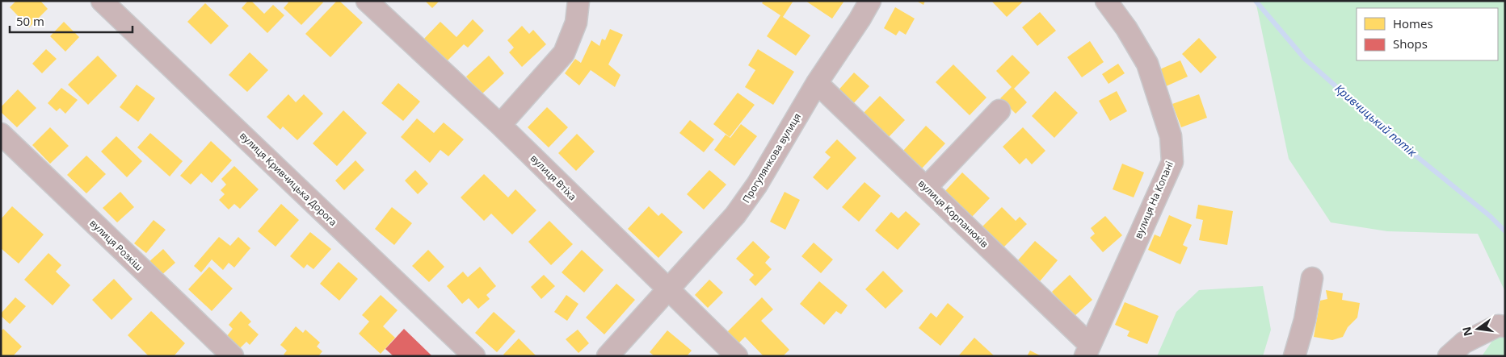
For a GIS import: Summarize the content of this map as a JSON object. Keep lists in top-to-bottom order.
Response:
{
  "streets": {
    "street": [
      "Прогулянкова вулиця",
      "вулиця Втіха",
      "вулиця Кривчицька Дорога",
      "вулиця На Копані",
      "вулиця Корпанюків",
      "вулиця Розкіш"
    ]
  },
  "crossings": [
    ["Прогулянкова вулиця", "вулиця Втіха"],
    ["Прогулянкова вулиця", "вулиця Корпанюків"],
    ["вулиця На Копані", "вулиця Корпанюків"]
  ],
  "water": ["Кривчицький потік"],
  "legend": ["Homes", "Shops"],
  "scale_bar": "50 m",
  "north": "left"
}
